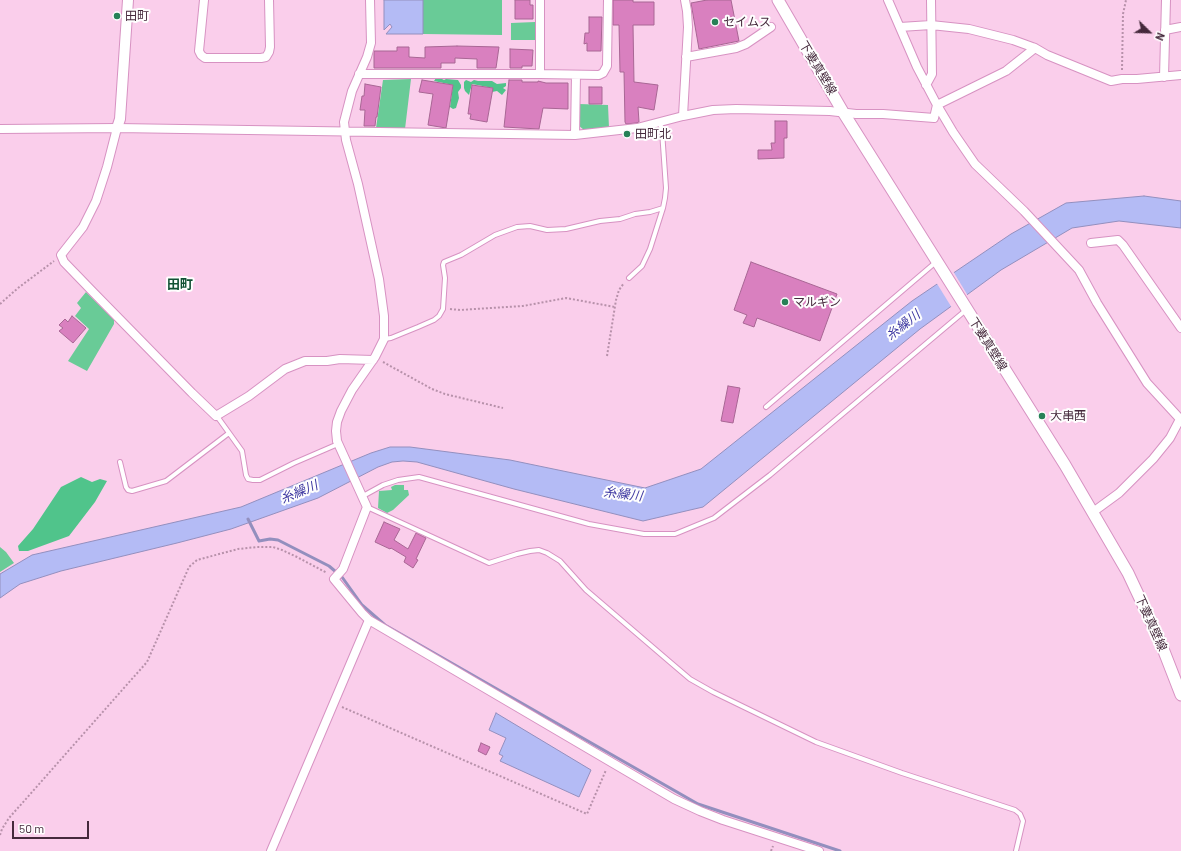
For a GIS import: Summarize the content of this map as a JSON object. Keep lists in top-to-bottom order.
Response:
{
  "streets": {
    "main road": ["下妻真壁線"]
  },
  "districts": ["田町"],
  "water": ["糸繰川"],
  "places": [
    "田町",
    "セイムス",
    "田町北",
    "マルギン",
    "大串西"
  ],
  "scale_bar": "50 m",
  "north": "bottom right"
}
